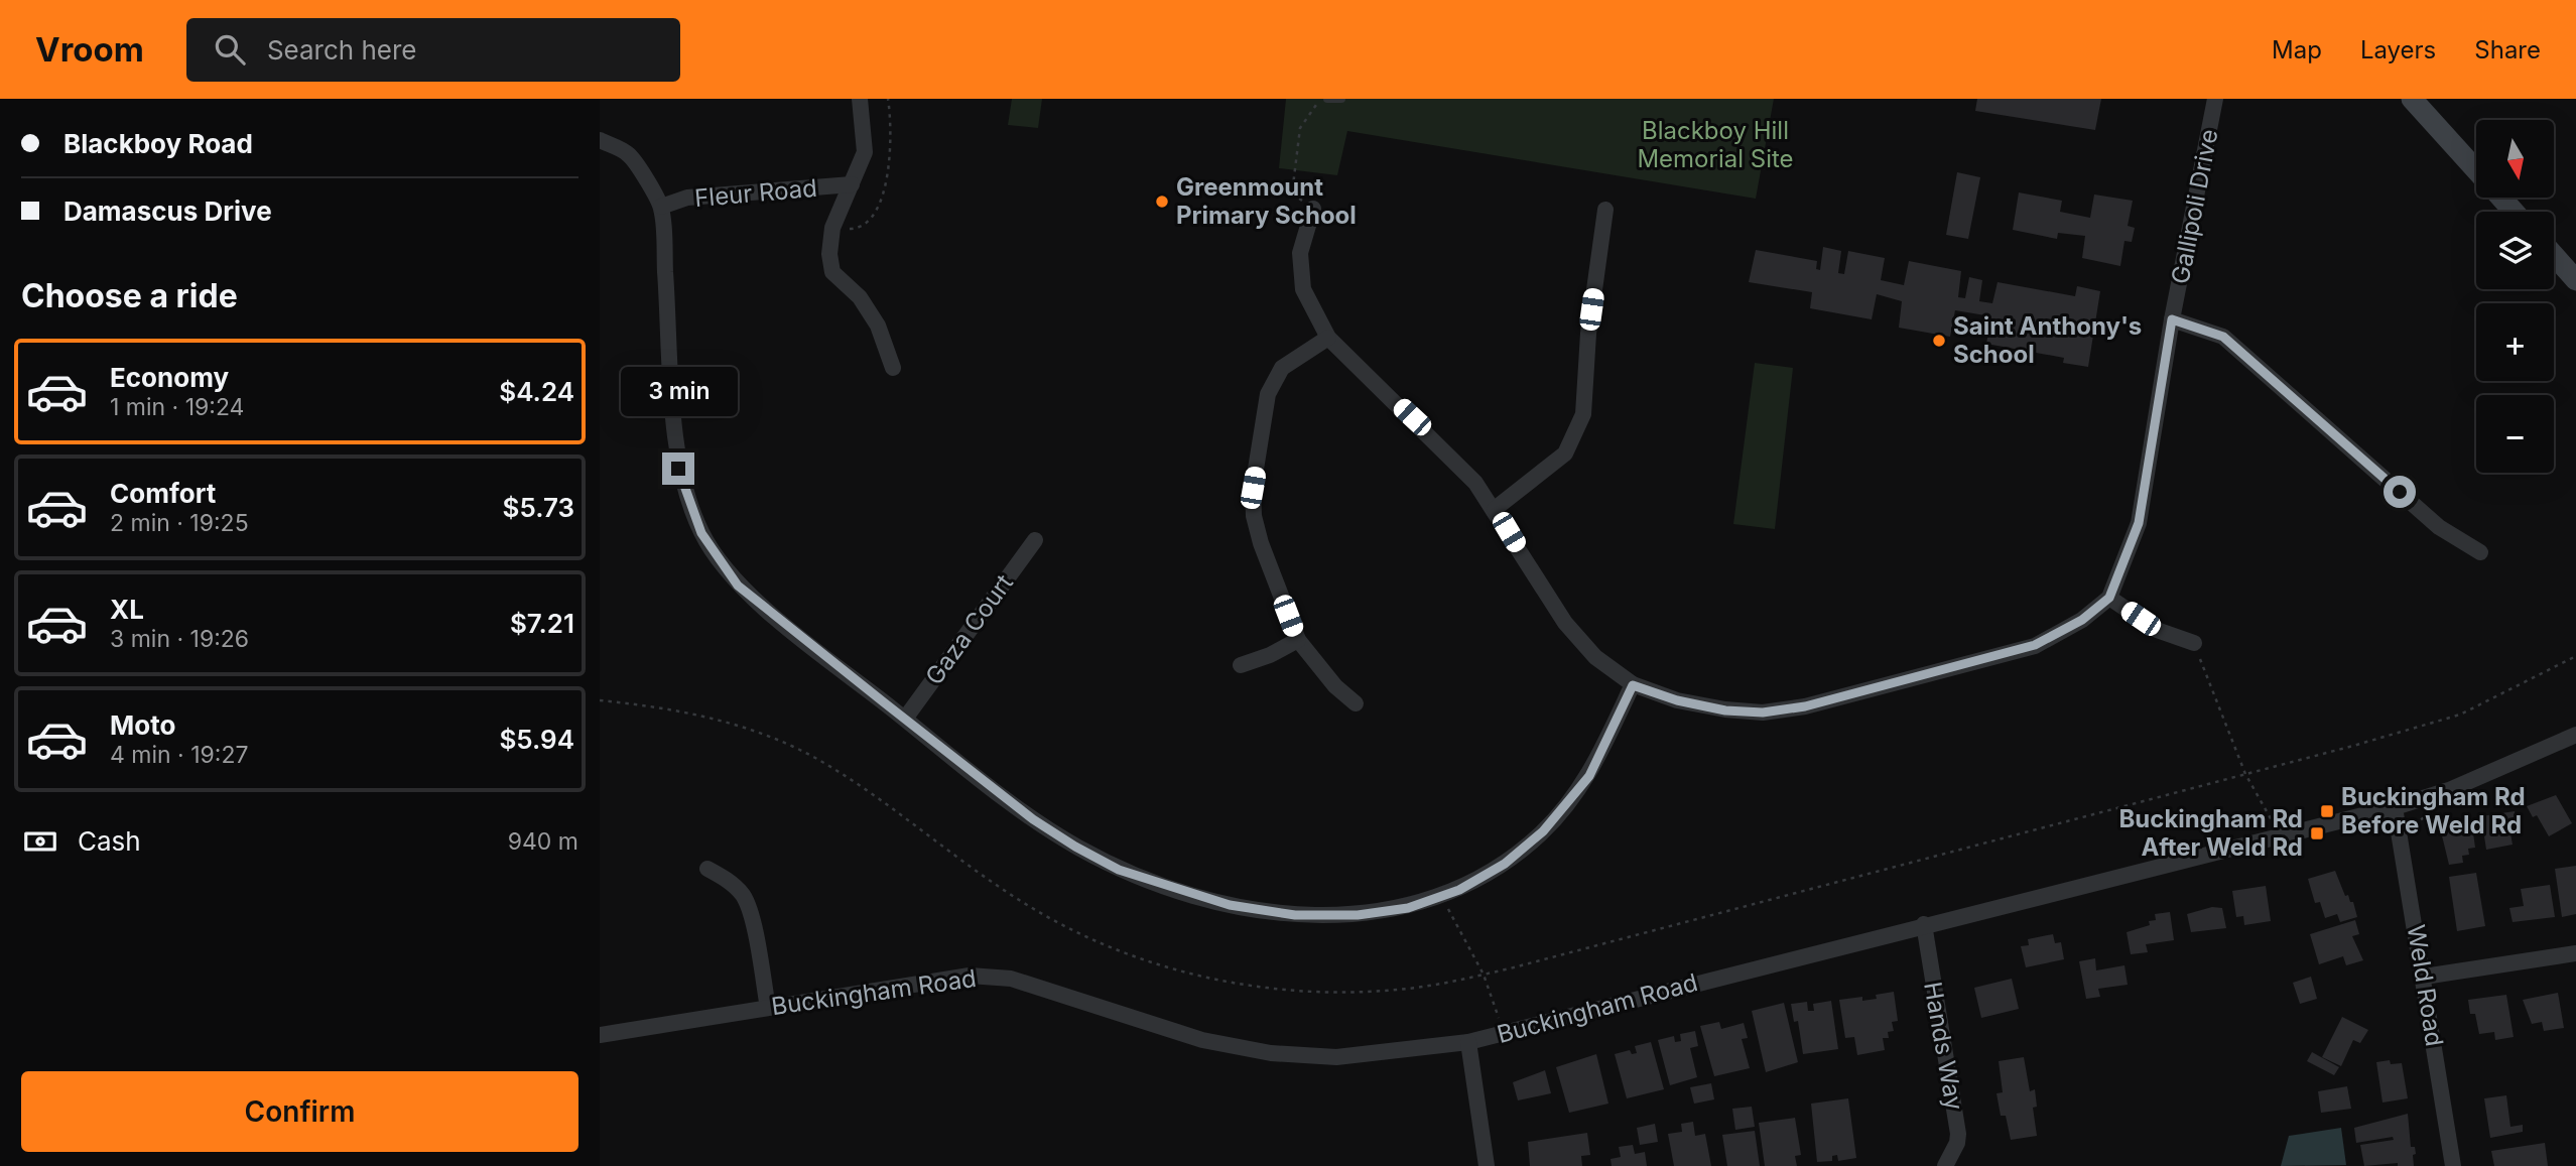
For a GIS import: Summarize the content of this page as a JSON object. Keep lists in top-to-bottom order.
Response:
{
  "streets": {
    "street": [
      "Fleur Road",
      "Gallipoli Drive",
      "Gaza Court",
      "Weld Road",
      "Buckingham Road",
      "Hands Way"
    ]
  },
  "crossings": [
    ["Weld Road", "Buckingham Road"],
    ["Buckingham Road", "Hands Way"]
  ],
  "parks": ["Blackboy Hill Memorial Site"],
  "places": {
    "other": ["Greenmount Primary School", "Saint Anthony's School"],
    "transit": ["Buckingham Rd Before Weld Rd", "Buckingham Rd After Weld Rd"]
  },
  "north": "bottom",
  "page": {
    "header": "Vroom",
    "search": "Search here",
    "nav": ["Map", "Layers", "Share"],
    "banner": ["Blackboy Road", "Damascus Drive"],
    "map_buttons": ["+", "−"],
    "heading": "Choose a ride",
    "list": [
      {
        "name": "Economy",
        "note": "1 min · 19:24",
        "value": "$4.24"
      },
      {
        "name": "Comfort",
        "note": "2 min · 19:25",
        "value": "$5.73"
      },
      {
        "name": "XL",
        "note": "3 min · 19:26",
        "value": "$7.21"
      },
      {
        "name": "Moto",
        "note": "4 min · 19:27",
        "value": "$5.94"
      }
    ],
    "bubble": "3 min",
    "pay": ["Cash", "940 m"],
    "buttons": "Confirm"
  }
}
